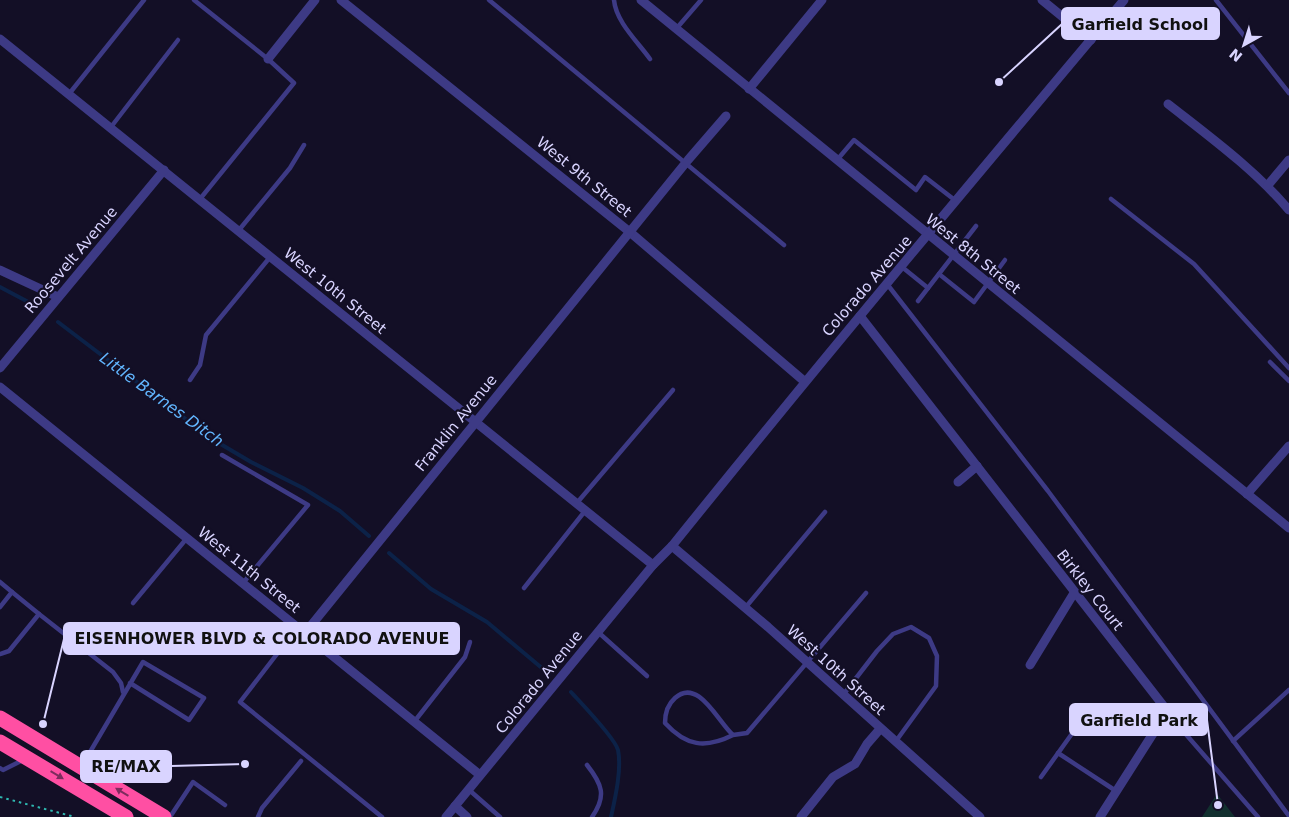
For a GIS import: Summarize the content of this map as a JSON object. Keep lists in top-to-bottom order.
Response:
{
  "streets": {
    "street": [
      "West 9th Street",
      "West 8th Street",
      "Roosevelt Avenue",
      "Colorado Avenue",
      "West 10th Street",
      "Franklin Avenue",
      "West 11th Street",
      "Birkley Court"
    ]
  },
  "crossings": [
    ["West 9th Street", "Colorado Avenue"],
    ["West 9th Street", "Franklin Avenue"],
    ["West 8th Street", "Colorado Avenue"],
    ["Roosevelt Avenue", "West 10th Street"],
    ["Colorado Avenue", "West 10th Street"],
    ["Colorado Avenue", "West 11th Street"],
    ["Colorado Avenue", "Birkley Court"],
    ["West 10th Street", "Franklin Avenue"],
    ["Franklin Avenue", "West 11th Street"]
  ],
  "water": ["Little Barnes Ditch"],
  "places": [
    "Garfield School",
    "EISENHOWER BLVD & COLORADO AVENUE",
    "RE/MAX",
    "Garfield Park"
  ],
  "north": "bottom left"
}
